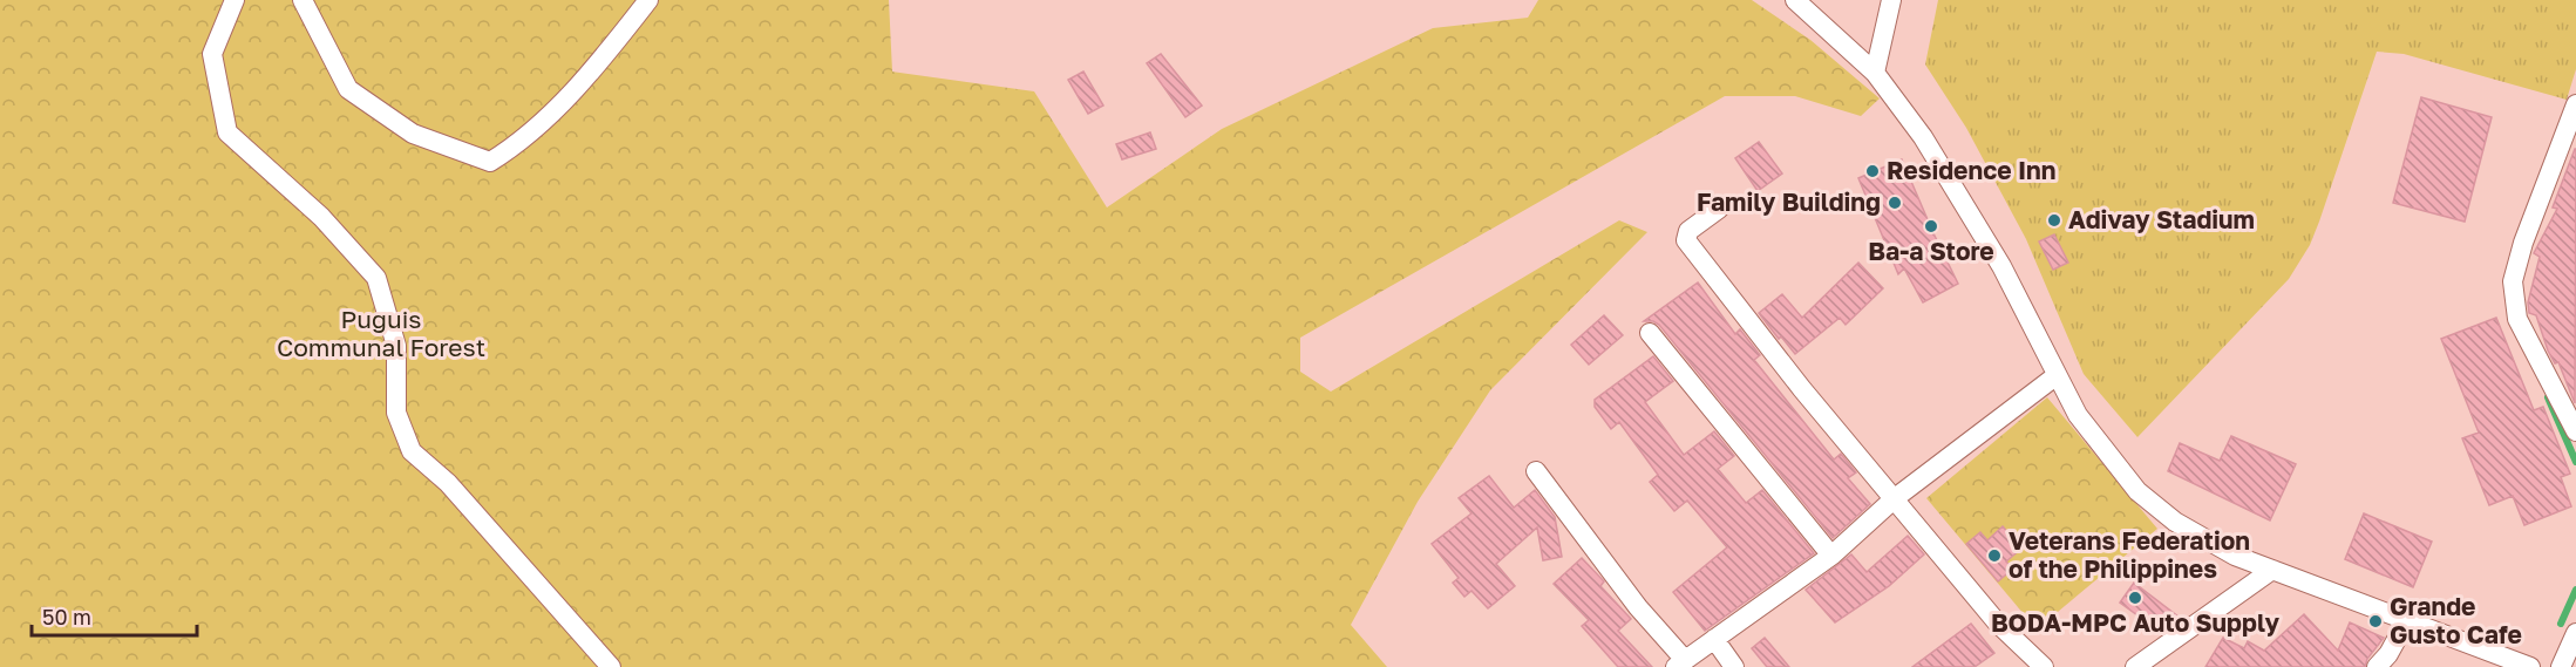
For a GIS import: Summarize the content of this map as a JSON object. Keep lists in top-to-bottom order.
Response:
{
  "parks": ["Puguis Communal Forest"],
  "places": [
    "Residence Inn",
    "Family Building",
    "Adivay Stadium",
    "Ba-a Store",
    "Veterans Federation of the Philippines",
    "BODA-MPC Auto Supply",
    "Grande Gusto Cafe"
  ],
  "scale_bar": "50 m"
}
